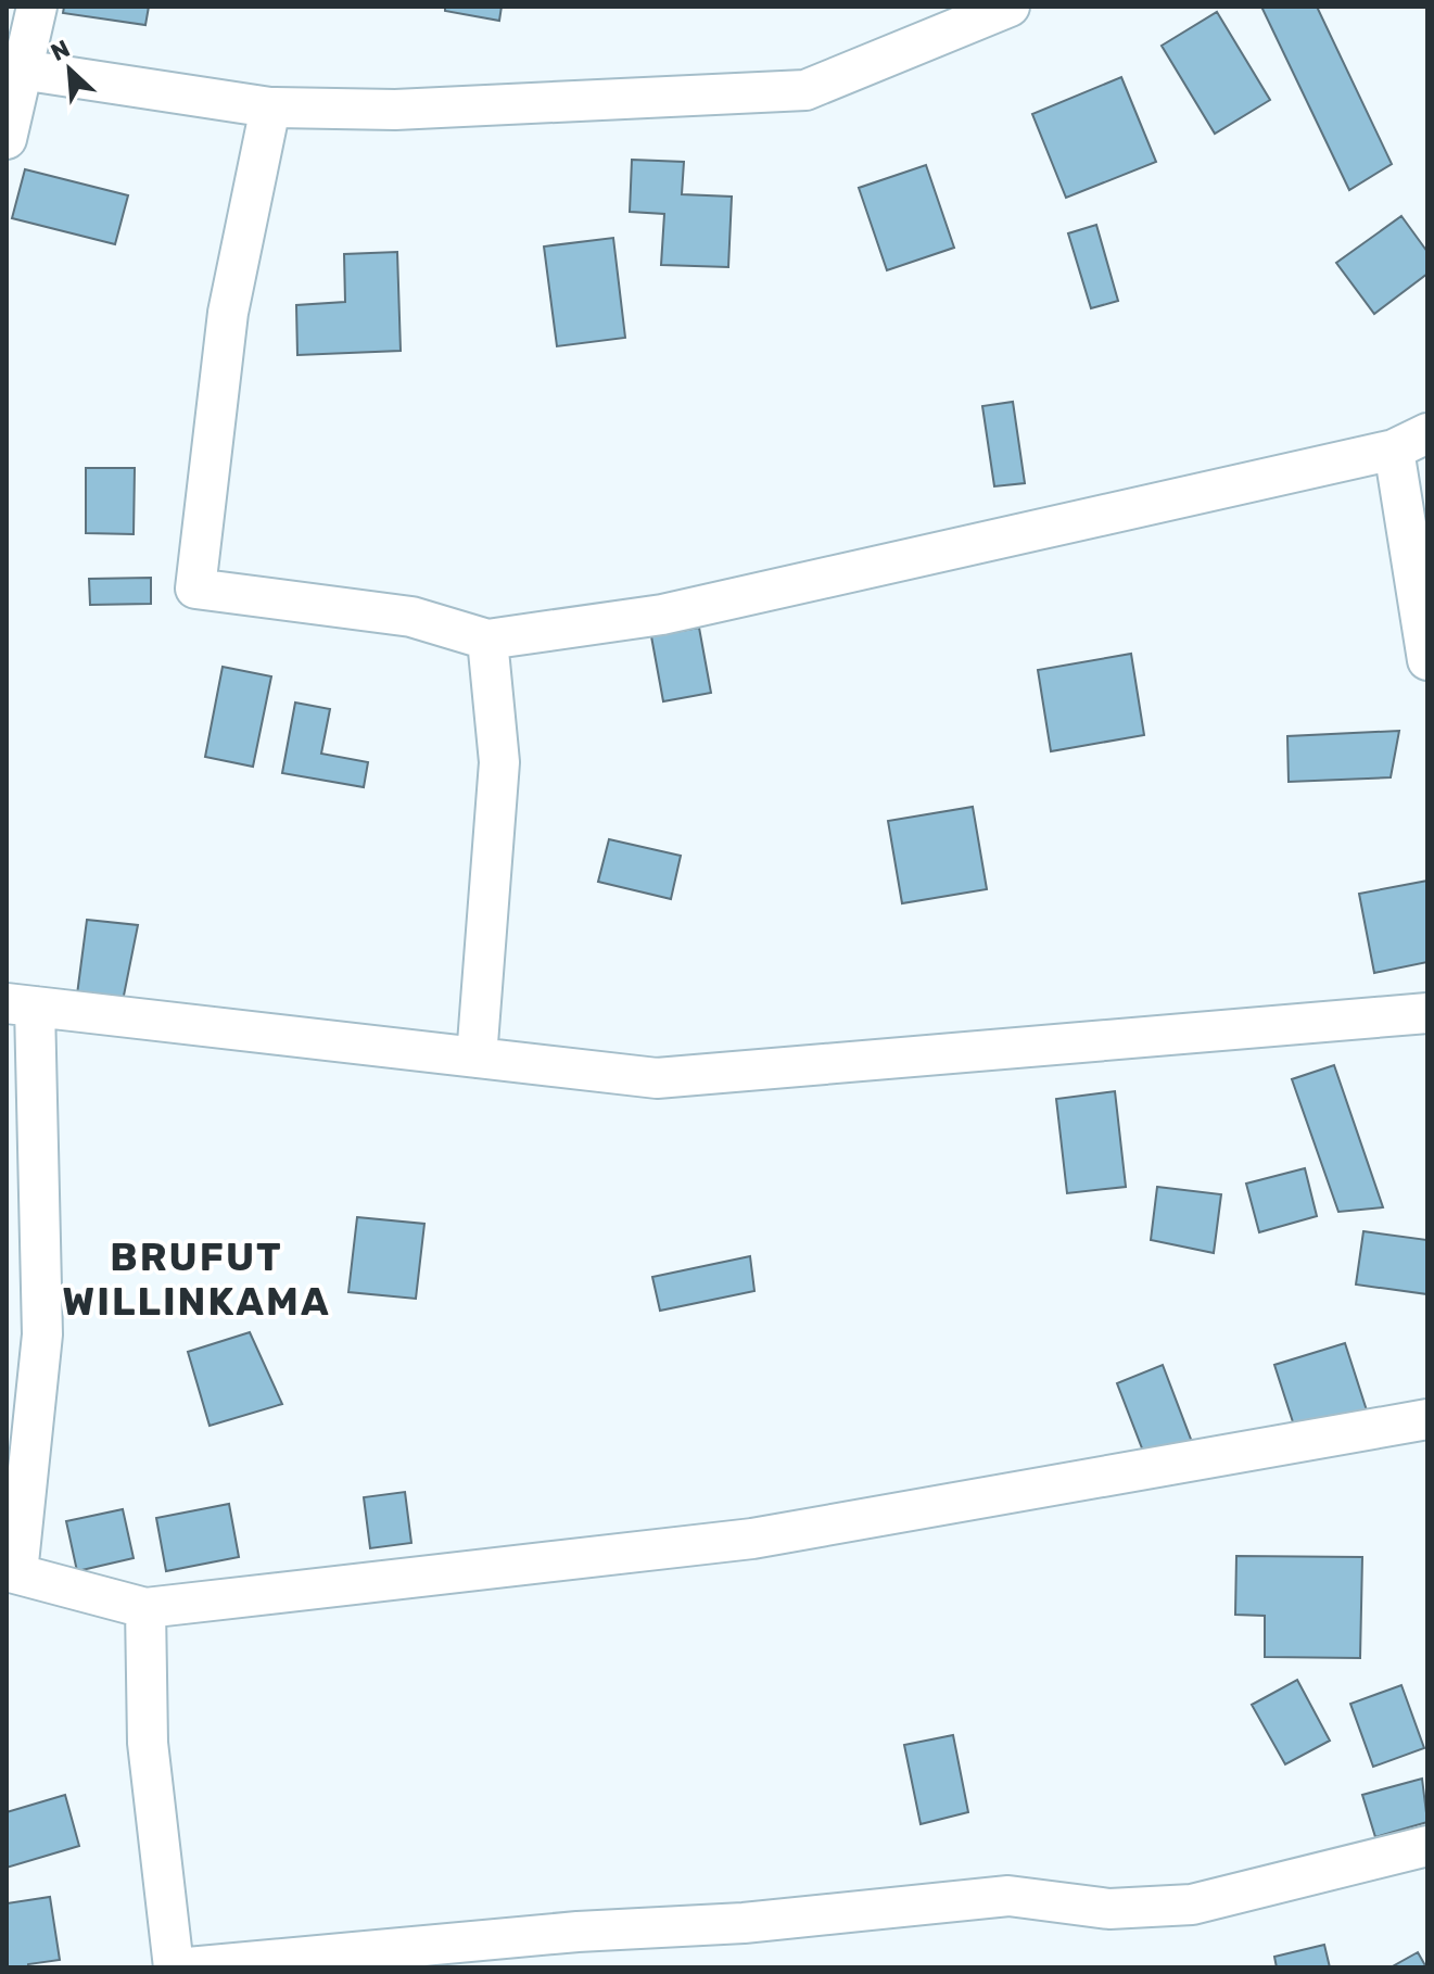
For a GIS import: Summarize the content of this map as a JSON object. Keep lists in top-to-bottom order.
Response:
{
  "districts": ["BRUFUT WILLINKAMA"],
  "north": "top left"
}
